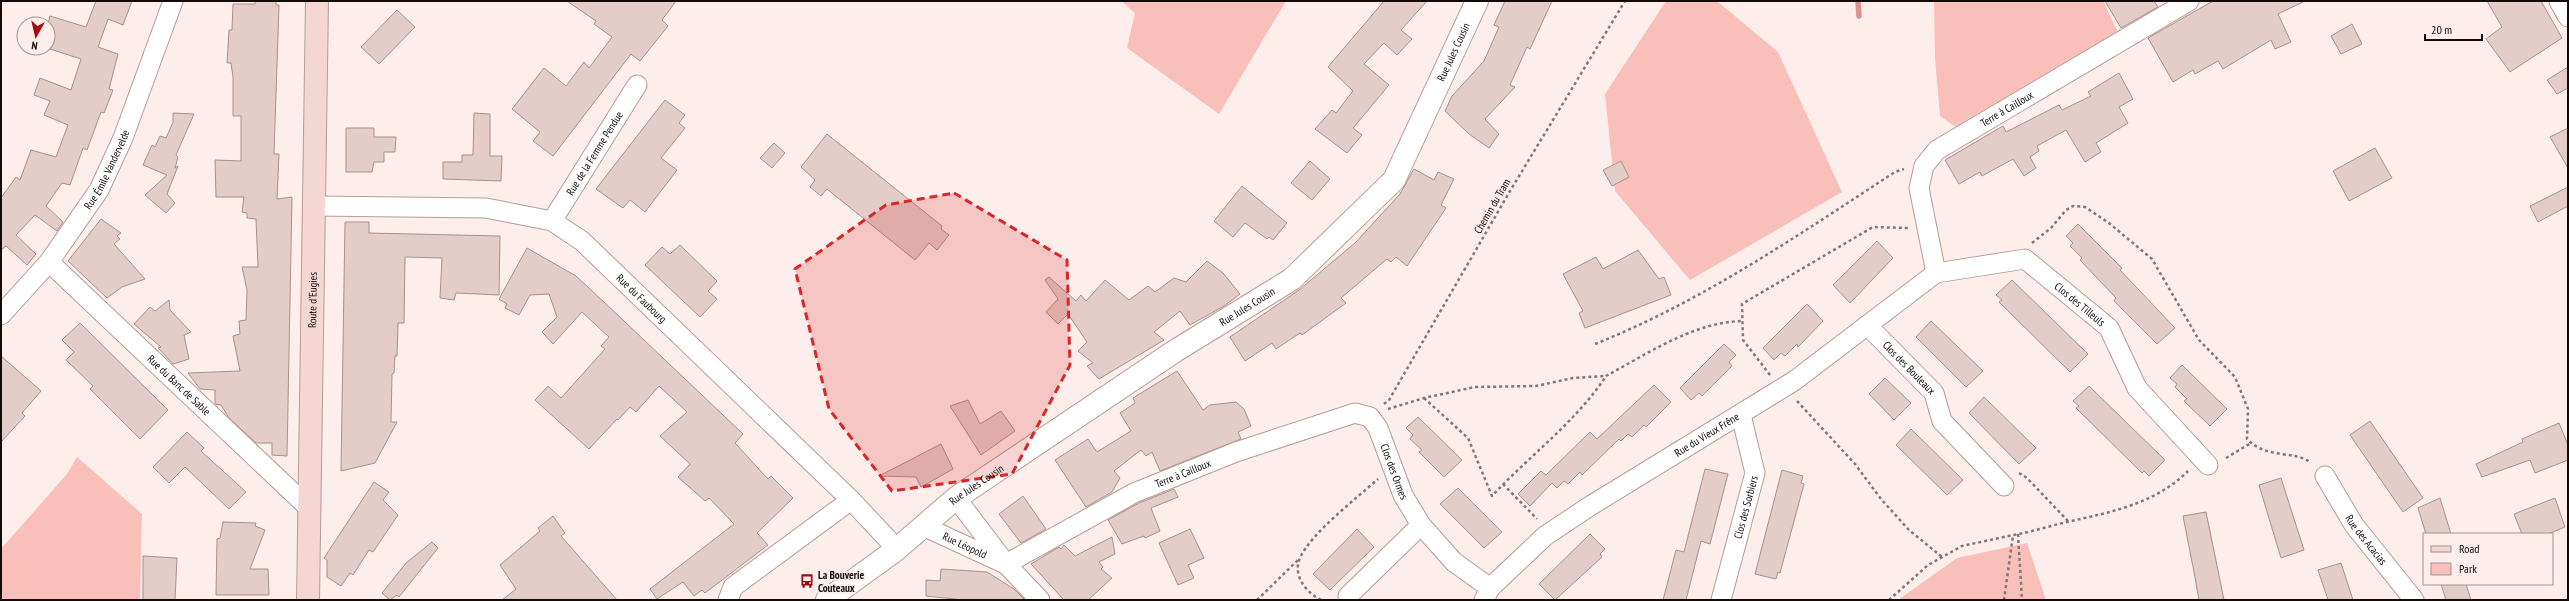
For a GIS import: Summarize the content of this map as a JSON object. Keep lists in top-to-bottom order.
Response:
{
  "streets": {
    "main road": ["Route d'Eugies"],
    "street": [
      "Rue Jules Cousin",
      "Terre à Cailloux",
      "Rue de la Femme Pendue",
      "Rue Émile Vandervelde",
      "Rue du Faubourg",
      "Clos des Tilleuls",
      "Clos des Bouleaux",
      "Rue du Banc de Sable",
      "Rue du Vieux Frêne",
      "Clos des Ormes",
      "Clos des Sorbiers",
      "Rue des Acacias",
      "Rue Léopold"
    ],
    "path": ["Chemin du Tram"]
  },
  "crossings": [
    ["Rue Jules Cousin", "Rue du Faubourg"],
    ["Rue Jules Cousin", "Rue Léopold"],
    ["Terre à Cailloux", "Chemin du Tram"],
    ["Terre à Cailloux", "Clos des Tilleuls"],
    ["Terre à Cailloux", "Rue du Vieux Frêne"],
    ["Terre à Cailloux", "Clos des Ormes"],
    ["Terre à Cailloux", "Rue Léopold"],
    ["Rue de la Femme Pendue", "Rue du Faubourg"],
    ["Rue Émile Vandervelde", "Rue du Banc de Sable"],
    ["Chemin du Tram", "Clos des Ormes"],
    ["Rue du Faubourg", "Route d'Eugies"],
    ["Route d'Eugies", "Rue du Banc de Sable"],
    ["Clos des Tilleuls", "Rue du Vieux Frêne"],
    ["Clos des Bouleaux", "Rue du Vieux Frêne"],
    ["Rue du Vieux Frêne", "Clos des Ormes"],
    ["Rue du Vieux Frêne", "Clos des Sorbiers"]
  ],
  "places": {
    "bus stop": ["La Bouverie Couteaux"]
  },
  "legend": ["Road", "Park"],
  "scale_bar": "20 m",
  "north": "bottom"
}
